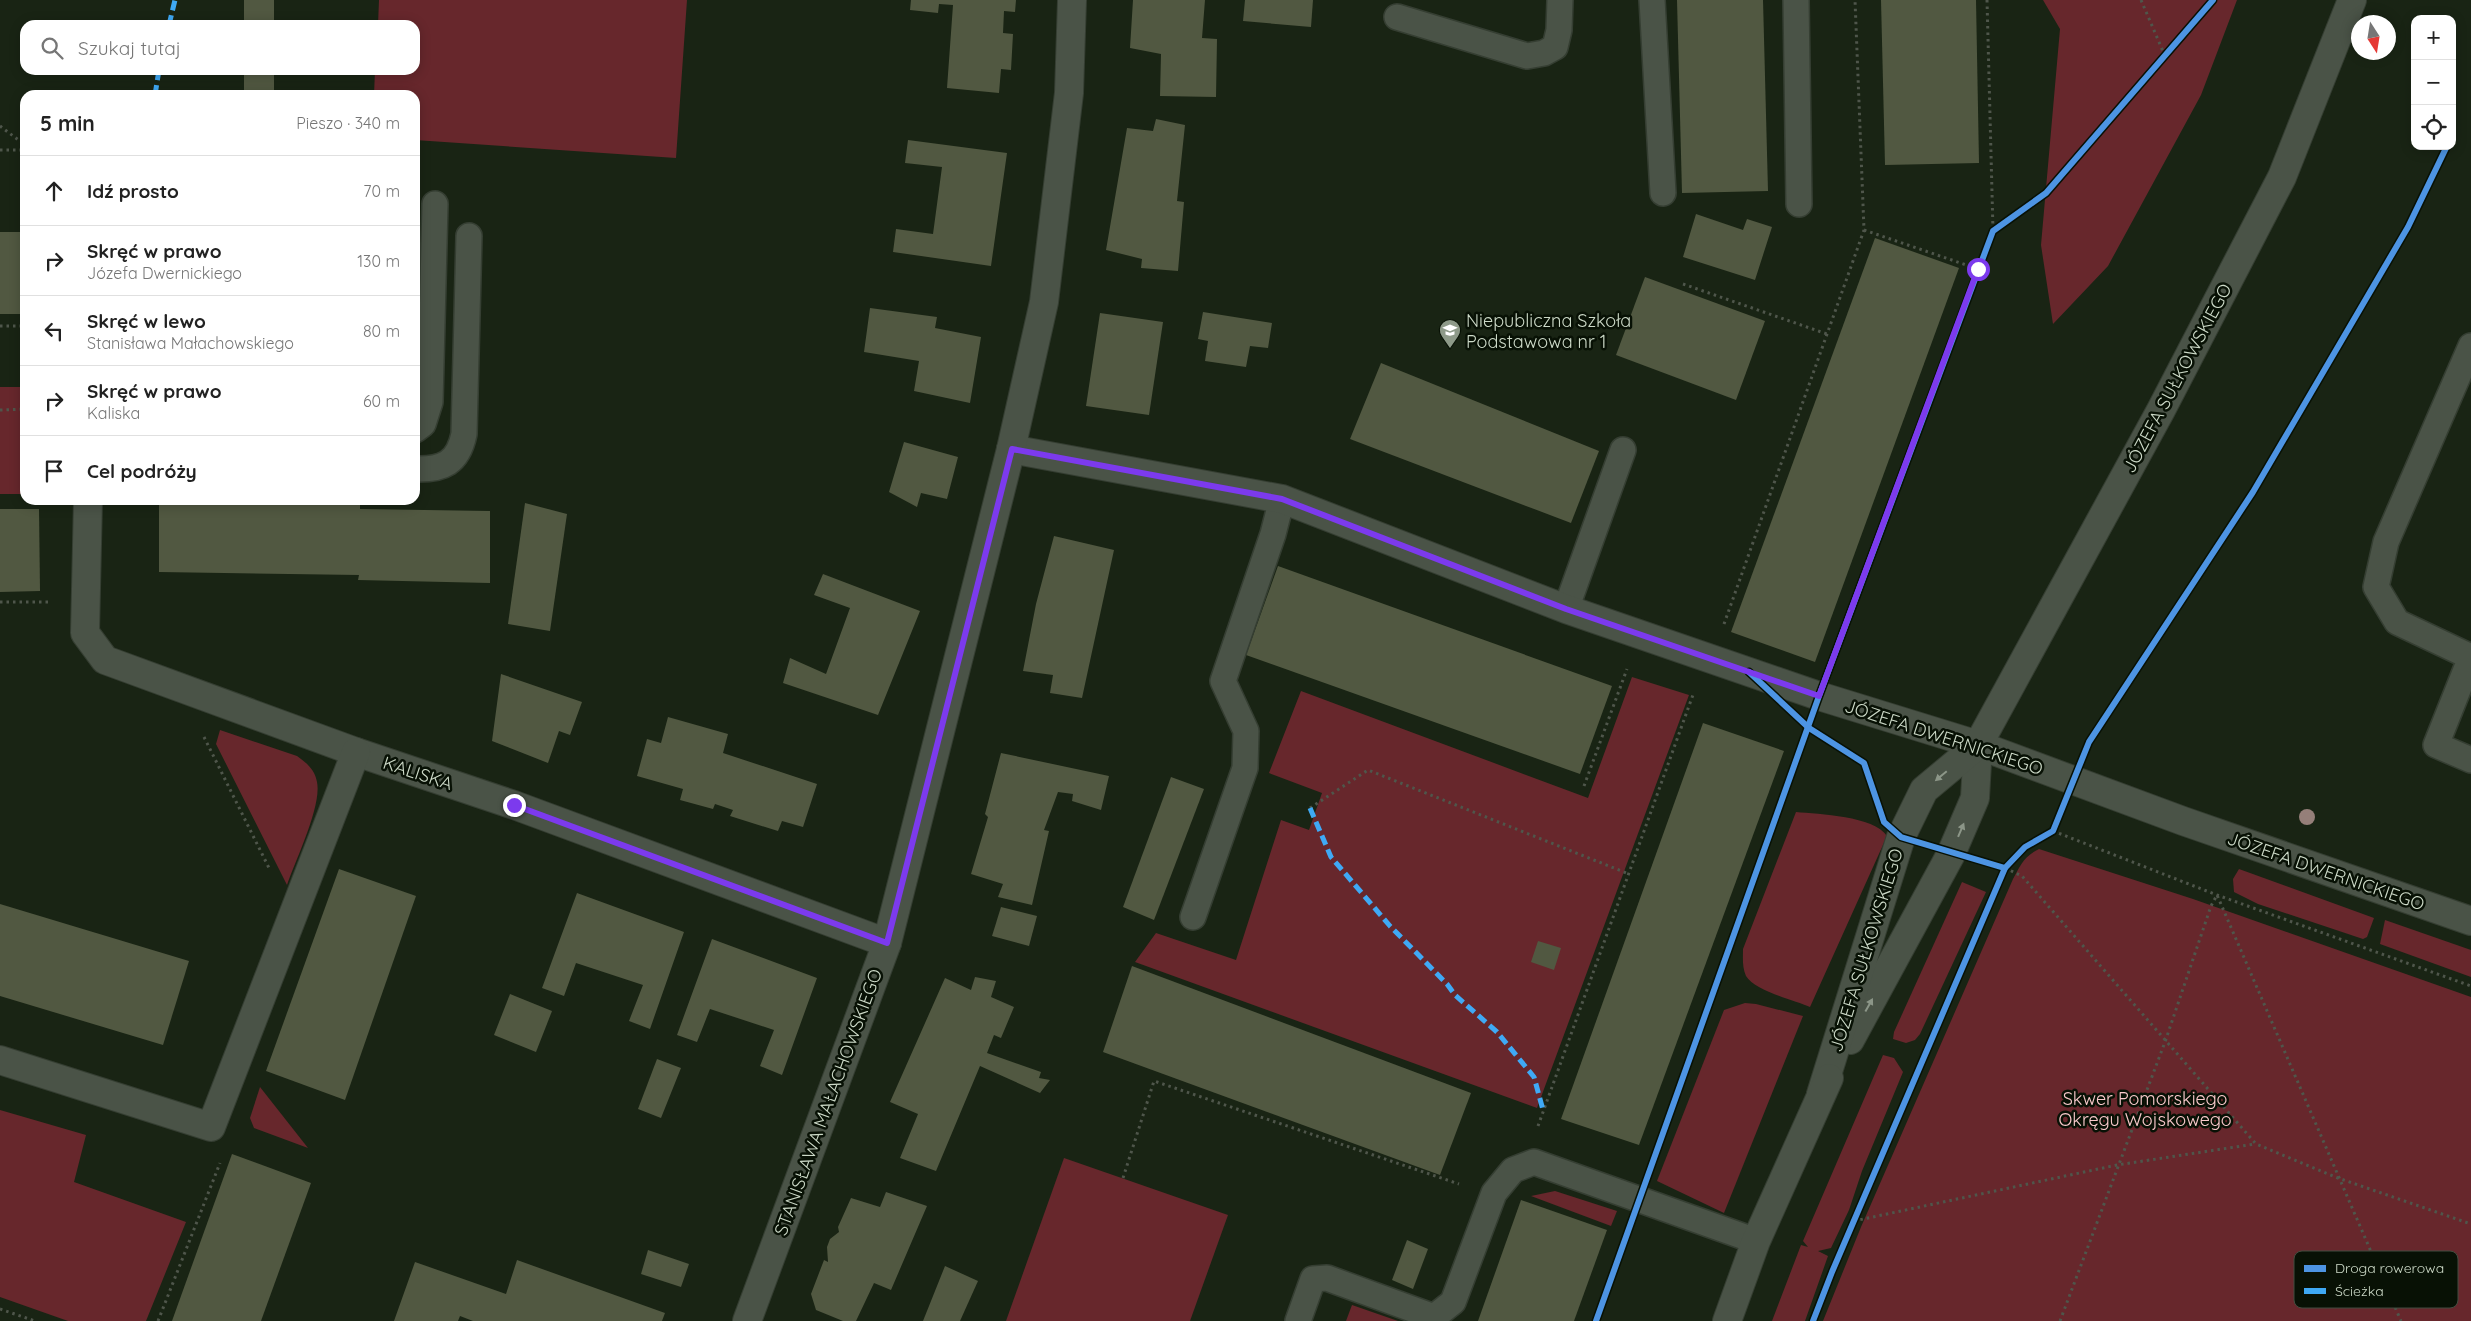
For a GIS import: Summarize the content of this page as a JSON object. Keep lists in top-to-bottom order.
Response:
{
  "streets": {
    "street": [
      "JÓZEFA SUŁKOWSKIEGO",
      "JÓZEFA DWERNICKIEGO",
      "KALISKA",
      "STANISŁAWA MAŁACHOWSKIEGO"
    ]
  },
  "crossings": [
    ["JÓZEFA SUŁKOWSKIEGO", "JÓZEFA DWERNICKIEGO"],
    ["JÓZEFA DWERNICKIEGO", "STANISŁAWA MAŁACHOWSKIEGO"],
    ["KALISKA", "STANISŁAWA MAŁACHOWSKIEGO"]
  ],
  "parks": ["Skwer Pomorskiego Okręgu Wojskowego"],
  "places": {
    "school or university": ["Niepubliczna Szkoła Podstawowa nr 1"]
  },
  "legend": ["Droga rowerowa", "Ścieżka"],
  "north": "bottom",
  "page": {
    "map_buttons": ["+", "−"],
    "search": "Szukaj tutaj",
    "heading": ["5 min", "Pieszo · 340 m"],
    "list": [
      ["Idź prosto", "70 m"],
      ["Skręć w prawo", "Józefa Dwernickiego", "130 m"],
      ["Skręć w lewo", "Stanisława Małachowskiego", "80 m"],
      ["Skręć w prawo", "Kaliska", "60 m"],
      "Cel podróży"
    ]
  }
}
